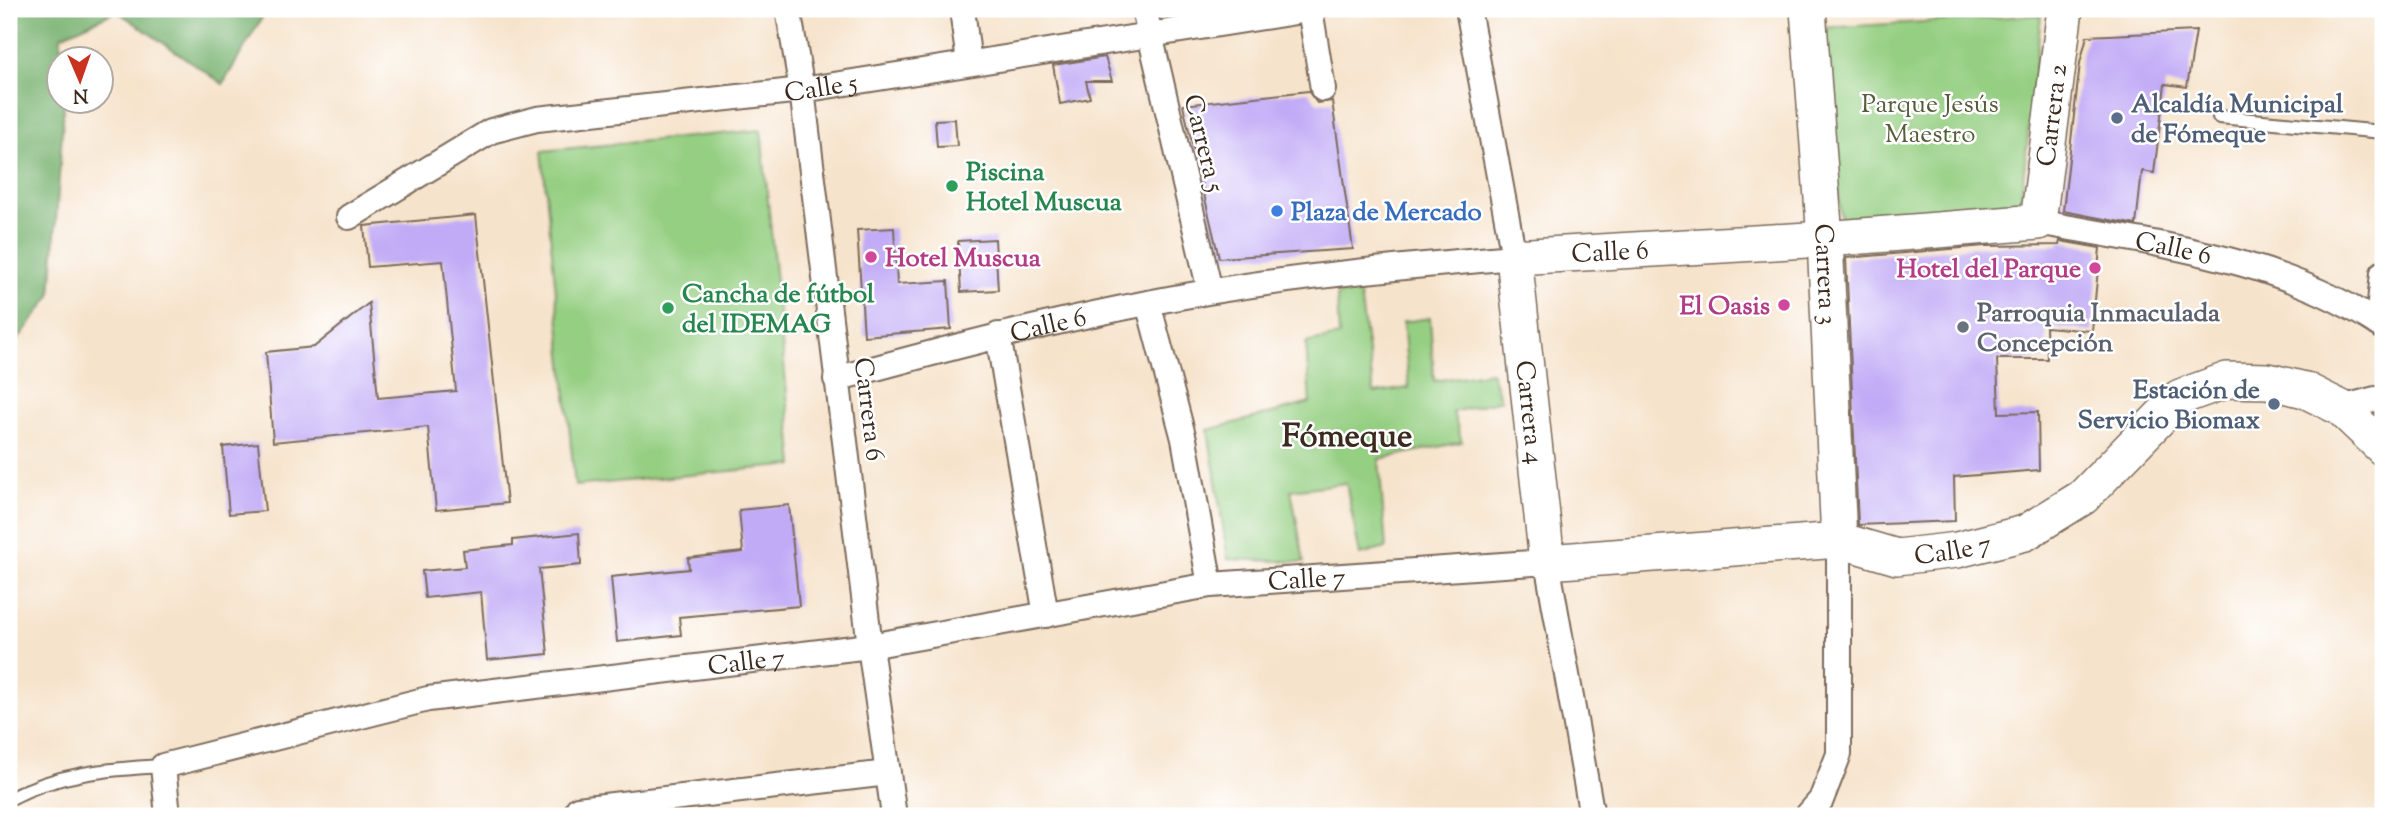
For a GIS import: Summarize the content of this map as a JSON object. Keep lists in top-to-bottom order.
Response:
{
  "streets": {
    "street": [
      "Calle 5",
      "Carrera 2",
      "Carrera 5",
      "Calle 6",
      "Carrera 3",
      "Carrera 6",
      "Carrera 4",
      "Calle 7"
    ]
  },
  "crossings": [
    ["Calle 5", "Carrera 5"],
    ["Calle 5", "Carrera 6"],
    ["Carrera 2", "Calle 6"],
    ["Carrera 5", "Calle 6"],
    ["Calle 6", "Carrera 3"],
    ["Calle 6", "Carrera 6"],
    ["Calle 6", "Carrera 4"],
    ["Carrera 3", "Calle 7"],
    ["Carrera 6", "Calle 7"],
    ["Carrera 4", "Calle 7"]
  ],
  "districts": ["Fómeque"],
  "parks": ["Parque Jesús Maestro"],
  "places": [
    "Alcaldía Municipal de Fómeque",
    "Piscina Hotel Muscua",
    "Plaza de Mercado",
    "Hotel Muscua",
    "Hotel del Parque",
    "El Oasis",
    "Cancha de fútbol del IDEMAG",
    "Parroquia Inmaculada Concepción",
    "Estación de Servicio Biomax"
  ],
  "north": "bottom"
}
